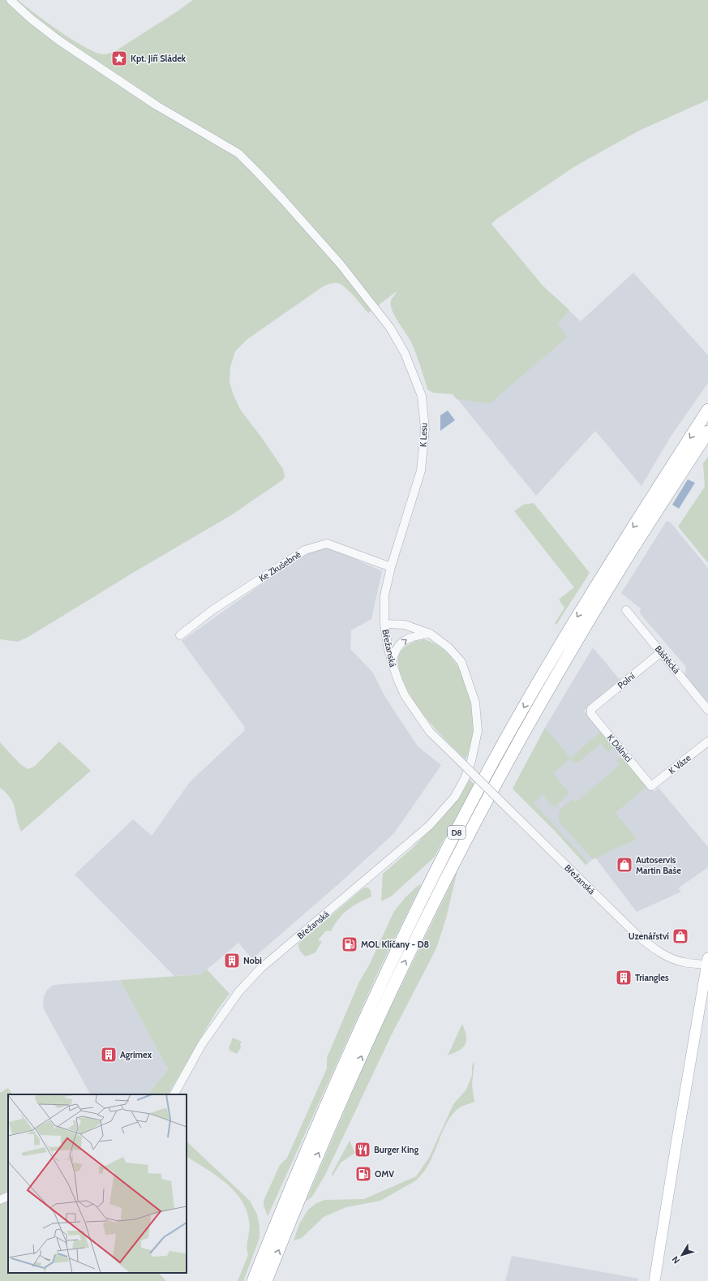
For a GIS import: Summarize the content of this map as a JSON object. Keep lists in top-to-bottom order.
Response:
{
  "streets": {
    "highway": ["D8"],
    "street": [
      "K Lesu",
      "Ke Zkušebně",
      "Břežanská",
      "Báštěcká",
      "Polní",
      "K Dálnici",
      "K Váze"
    ]
  },
  "crossings": [
    ["K Lesu", "Ke Zkušebně"],
    ["K Lesu", "Břežanská"],
    ["Báštěcká", "Polní"],
    ["Polní", "K Dálnici"],
    ["K Dálnici", "K Váze"]
  ],
  "places": {
    "place": ["Kpt. Jiří Sládek"],
    "shop": ["Autoservis Martin Baše", "Uzenářství"],
    "fuel station": ["MOL Klíčany - D8", "OMV"],
    "building": ["Nobi", "Triangles", "Agrimex"],
    "restaurant": ["Burger King"]
  },
  "north": "bottom left"
}
